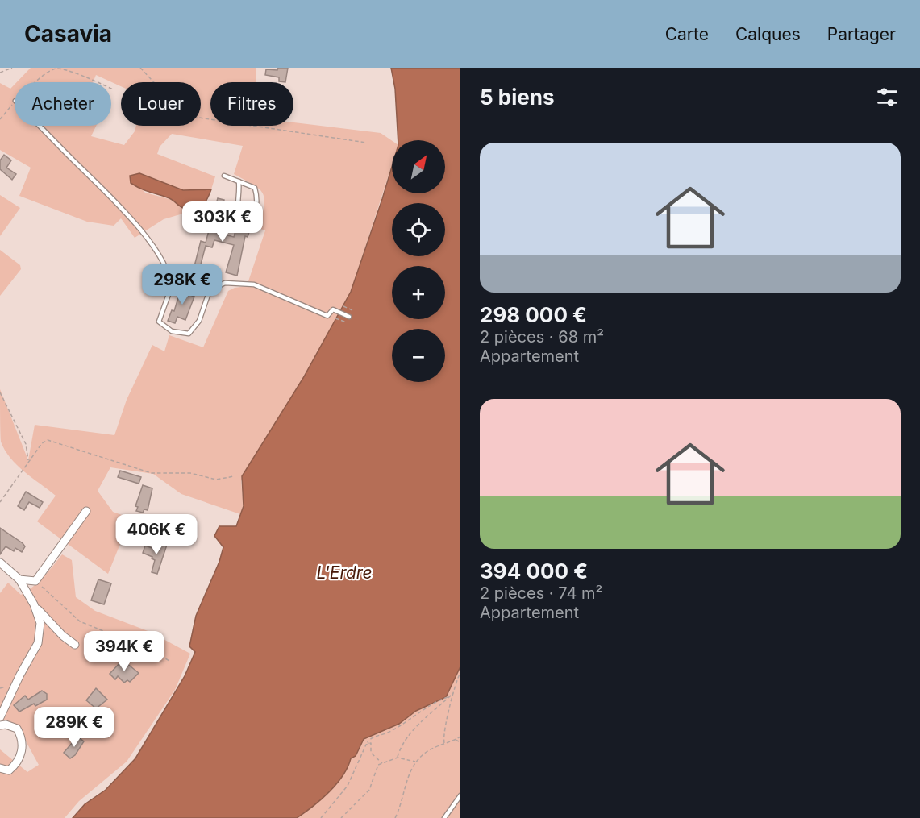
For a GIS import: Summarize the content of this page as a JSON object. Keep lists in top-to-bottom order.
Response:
{
  "water": ["L'Erdre"],
  "north": "top right",
  "page": {
    "header": "Casavia",
    "nav": ["Carte", "Calques", "Partager"],
    "heading": "5 biens",
    "chip": ["Acheter", "Louer", "Filtres"],
    "list": [
      {
        "name": "298 000 €",
        "note": "2 pièces · 68 m² · Appartement"
      },
      {
        "name": "394 000 €",
        "note": "2 pièces · 74 m² · Appartement"
      }
    ],
    "map_buttons": ["+", "−"],
    "price": [
      "303K €",
      "298K €",
      "406K €",
      "394K €",
      "289K €"
    ]
  }
}
